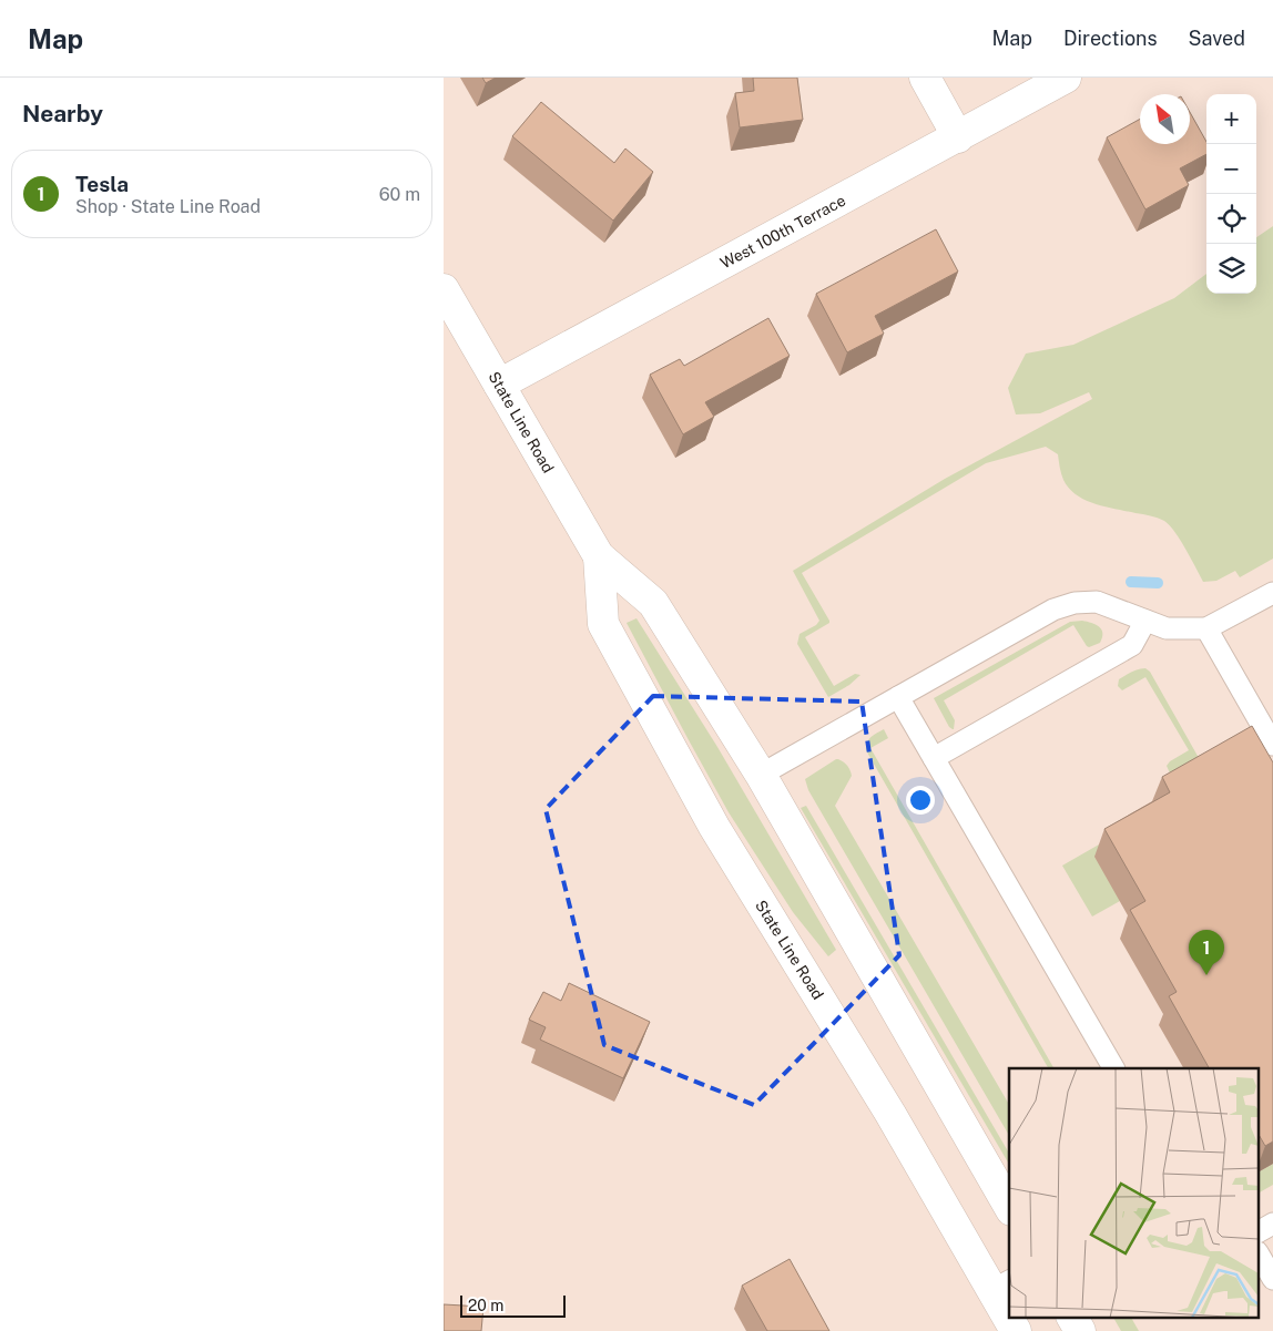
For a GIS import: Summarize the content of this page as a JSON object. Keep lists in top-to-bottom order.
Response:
{
  "streets": {
    "main road": ["West 100th Terrace", "State Line Road"]
  },
  "crossings": [
    ["West 100th Terrace", "State Line Road"]
  ],
  "scale_bar": "20 m",
  "north": "top left",
  "page": {
    "header": "Map",
    "nav": ["Map", "Directions", "Saved"],
    "heading": "Nearby",
    "map_buttons": ["+", "−"],
    "list": [
      {
        "mark": "1",
        "name": "Tesla",
        "note": "Shop · State Line Road",
        "value": "60 m"
      }
    ],
    "pins": "1",
    "scale": "20 m"
  }
}
